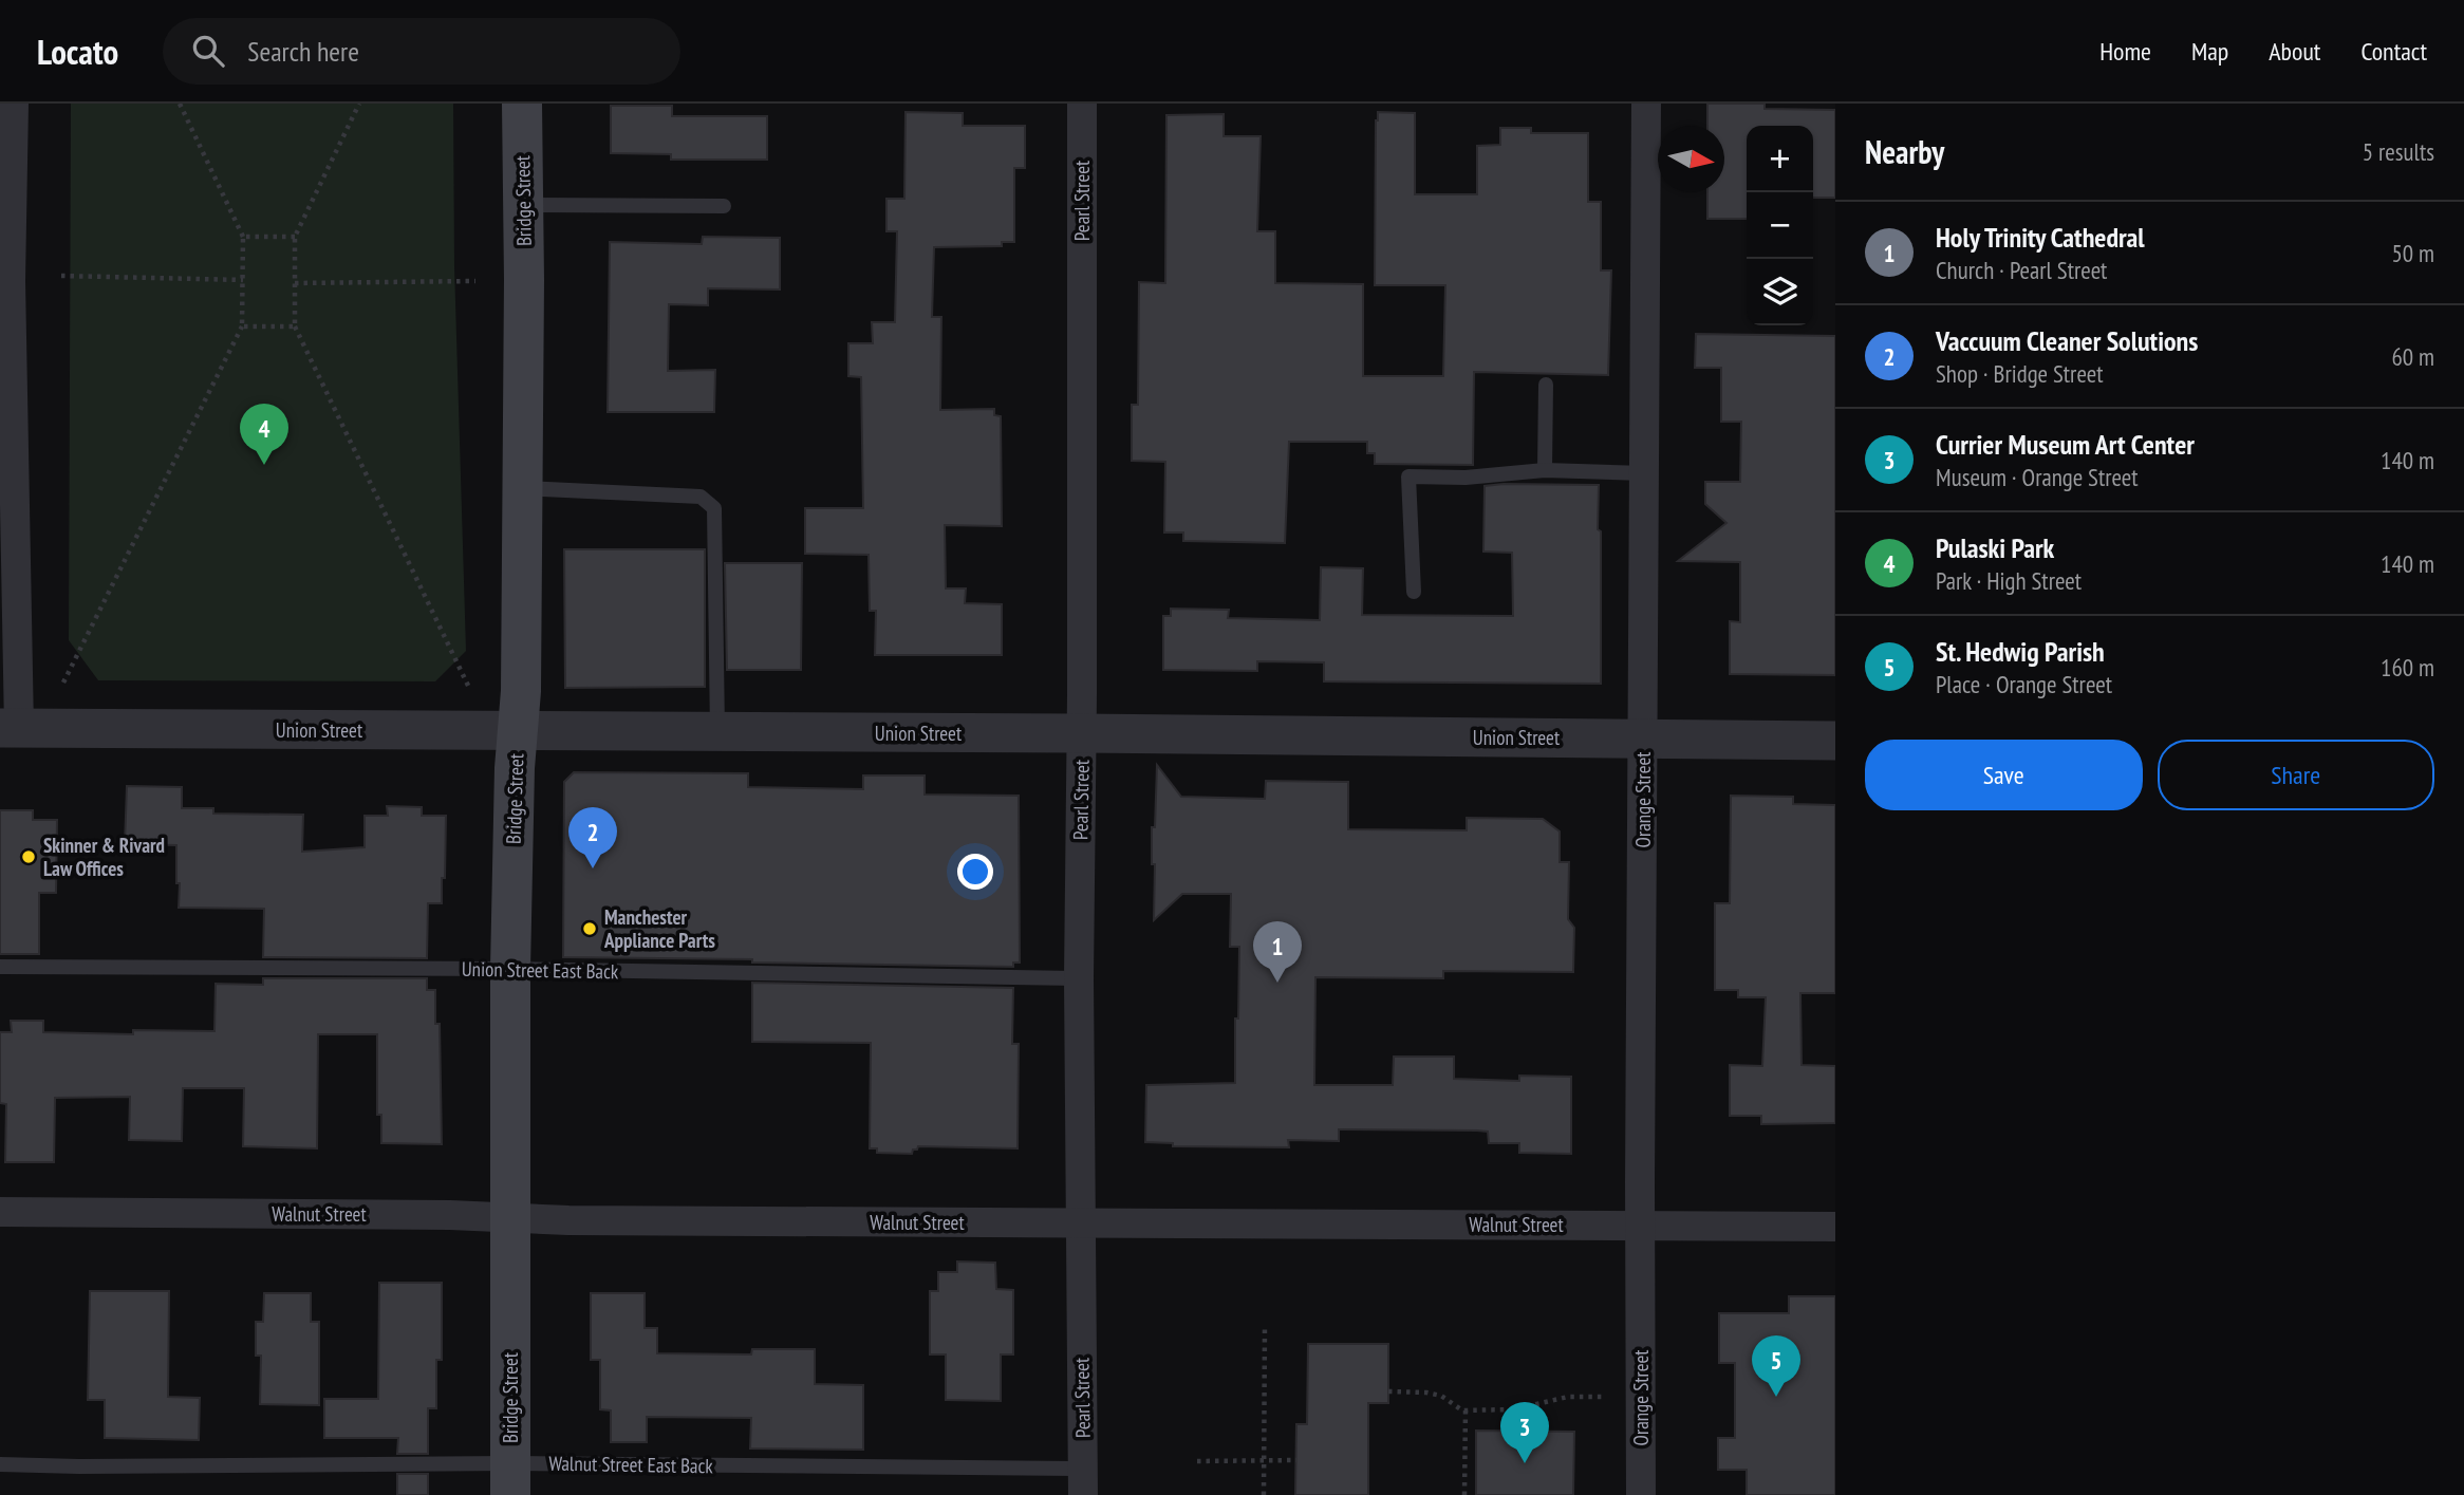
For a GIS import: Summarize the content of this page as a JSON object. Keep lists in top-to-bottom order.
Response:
{
  "streets": {
    "main road": ["Bridge Street"],
    "street": [
      "Pearl Street",
      "Union Street",
      "Orange Street",
      "Walnut Street"
    ],
    "lane": ["Union Street East Back", "Walnut Street East Back"]
  },
  "crossings": [
    ["Bridge Street", "Union Street"],
    ["Bridge Street", "Union Street East Back"],
    ["Bridge Street", "Walnut Street"],
    ["Bridge Street", "Walnut Street East Back"],
    ["Pearl Street", "Union Street"],
    ["Pearl Street", "Union Street East Back"],
    ["Pearl Street", "Walnut Street"],
    ["Pearl Street", "Walnut Street East Back"],
    ["Union Street", "Orange Street"],
    ["Orange Street", "Walnut Street"]
  ],
  "places": ["Skinner & Rivard Law Offices", "Manchester Appliance Parts"],
  "north": "right",
  "page": {
    "header": "Locato",
    "search": "Search here",
    "nav": [
      "Home",
      "Map",
      "About",
      "Contact"
    ],
    "heading": ["Nearby", "5 results"],
    "map_buttons": ["+", "−"],
    "list": [
      {
        "mark": "1",
        "name": "Holy Trinity Cathedral",
        "note": "Church · Pearl Street",
        "value": "50 m"
      },
      {
        "mark": "2",
        "name": "Vaccuum Cleaner Solutions",
        "note": "Shop · Bridge Street",
        "value": "60 m"
      },
      {
        "mark": "3",
        "name": "Currier Museum Art Center",
        "note": "Museum · Orange Street",
        "value": "140 m"
      },
      {
        "mark": "4",
        "name": "Pulaski Park",
        "note": "Park · High Street",
        "value": "140 m"
      },
      {
        "mark": "5",
        "name": "St. Hedwig Parish",
        "note": "Place · Orange Street",
        "value": "160 m"
      }
    ],
    "pins": [
      "4",
      "2",
      "1",
      "5",
      "3"
    ],
    "buttons": ["Save", "Share"]
  }
}
